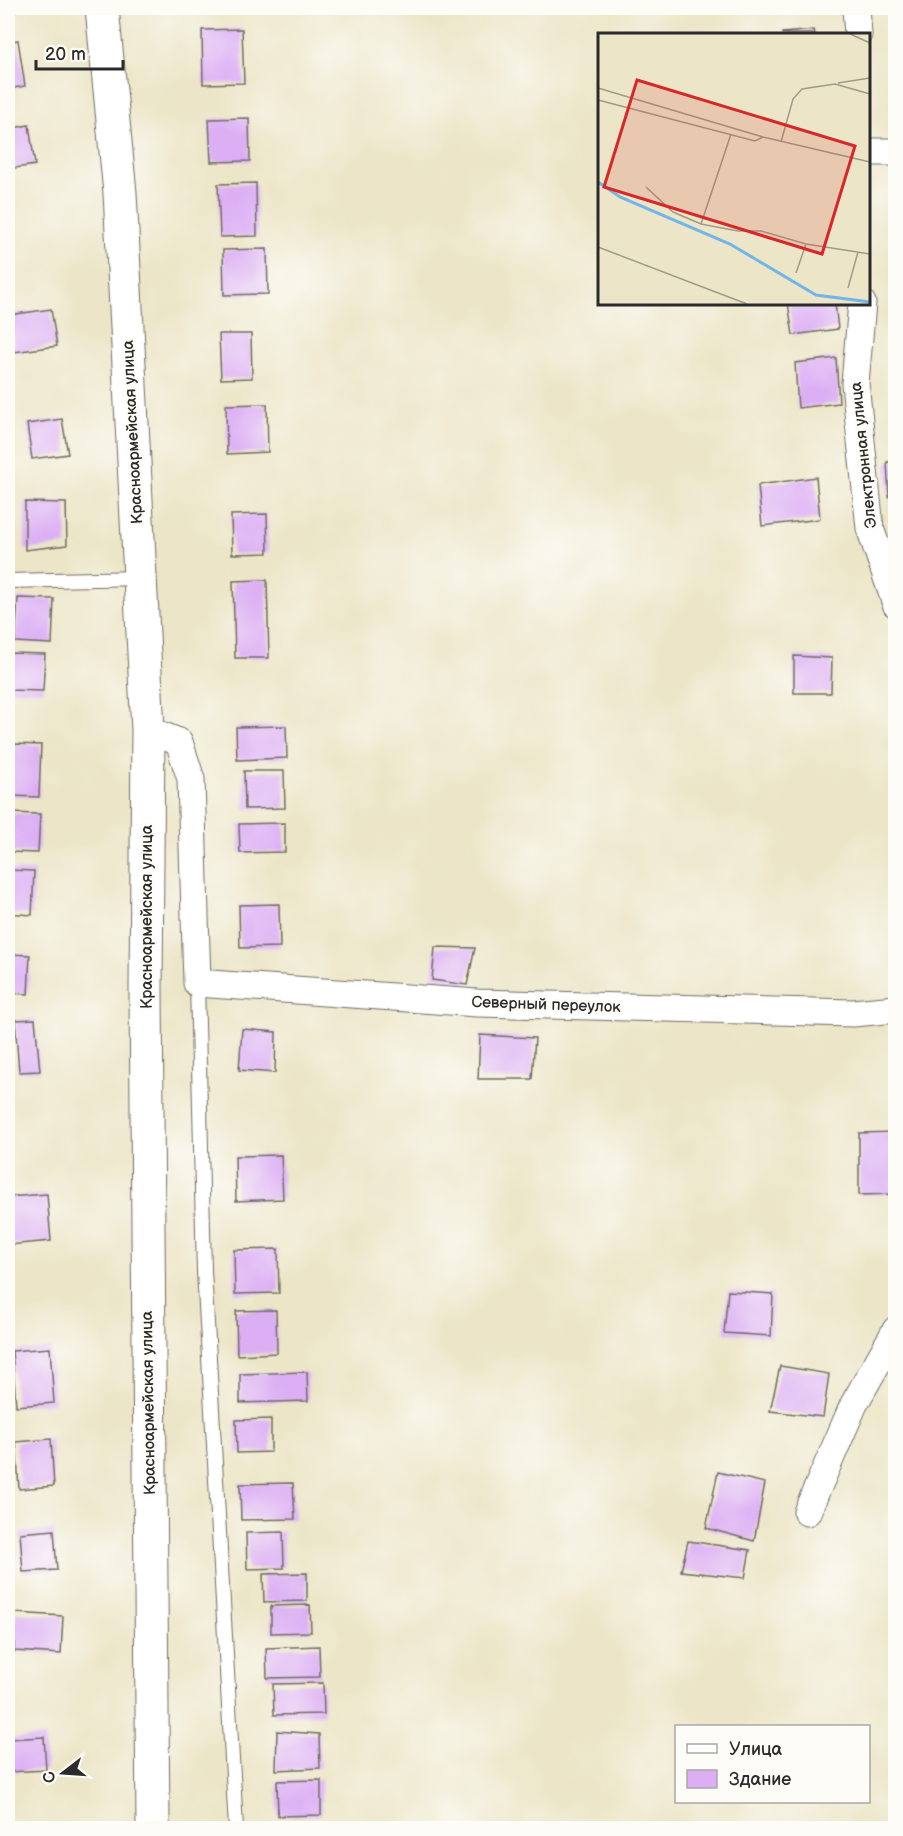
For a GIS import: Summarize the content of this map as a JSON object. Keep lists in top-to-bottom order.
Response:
{
  "streets": {
    "main road": ["Красноармейская улица"],
    "street": ["Электронная улица", "Северный переулок"]
  },
  "legend": ["Улица", "Здание"],
  "scale_bar": "20 m",
  "north": "left"
}
